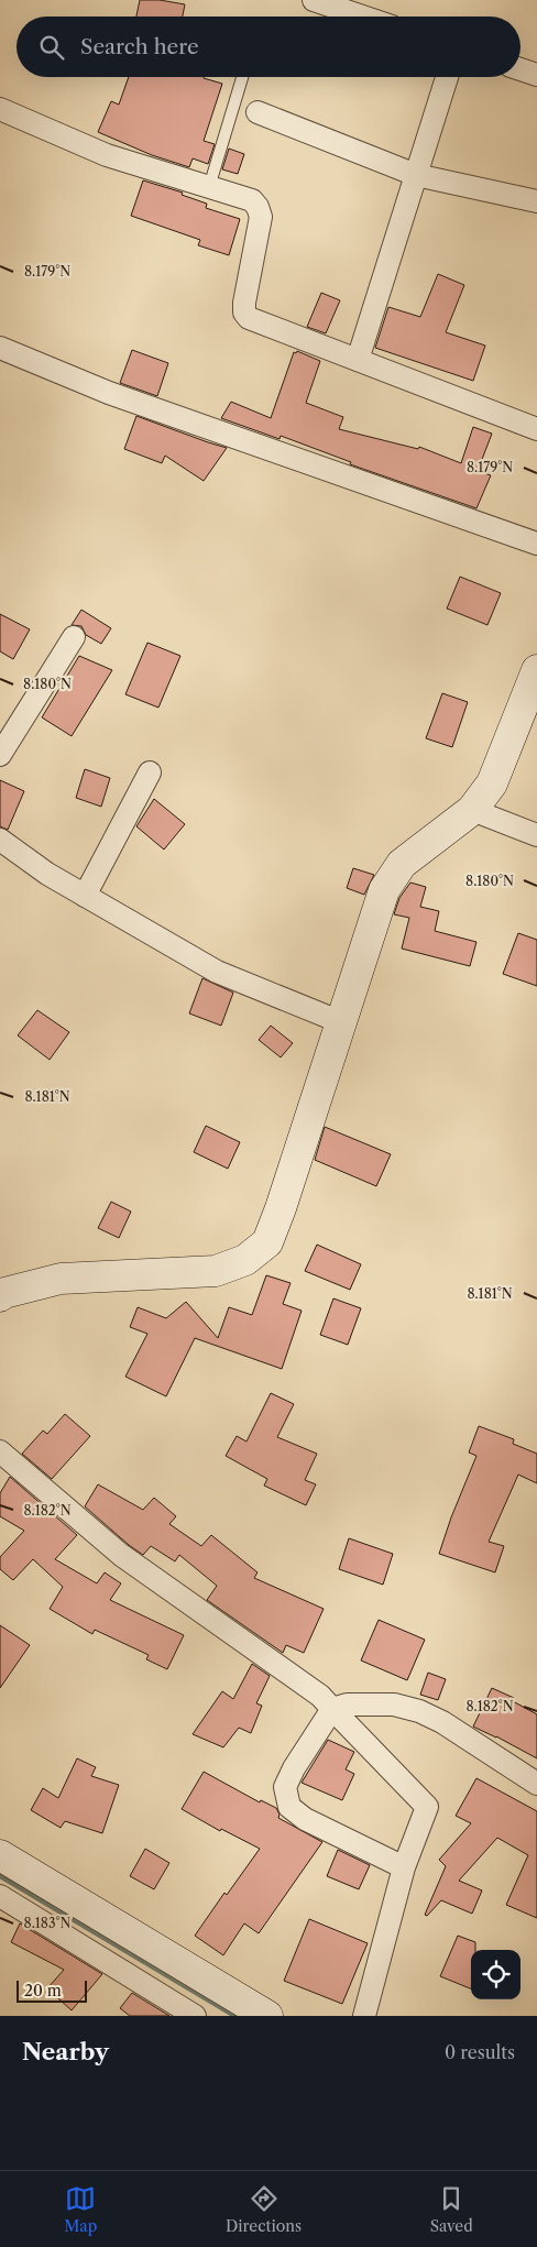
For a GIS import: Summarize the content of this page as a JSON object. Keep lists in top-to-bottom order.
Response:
{
  "scale_bar": "20 m",
  "page": {
    "search": "Search here",
    "scale": "20 m",
    "heading": ["Nearby", "0 results"],
    "nav": ["Map", "Directions", "Saved"]
  },
  "coordinates": [
    "8.179°N",
    "8.180°N",
    "8.181°N",
    "8.182°N",
    "8.183°N"
  ]
}
